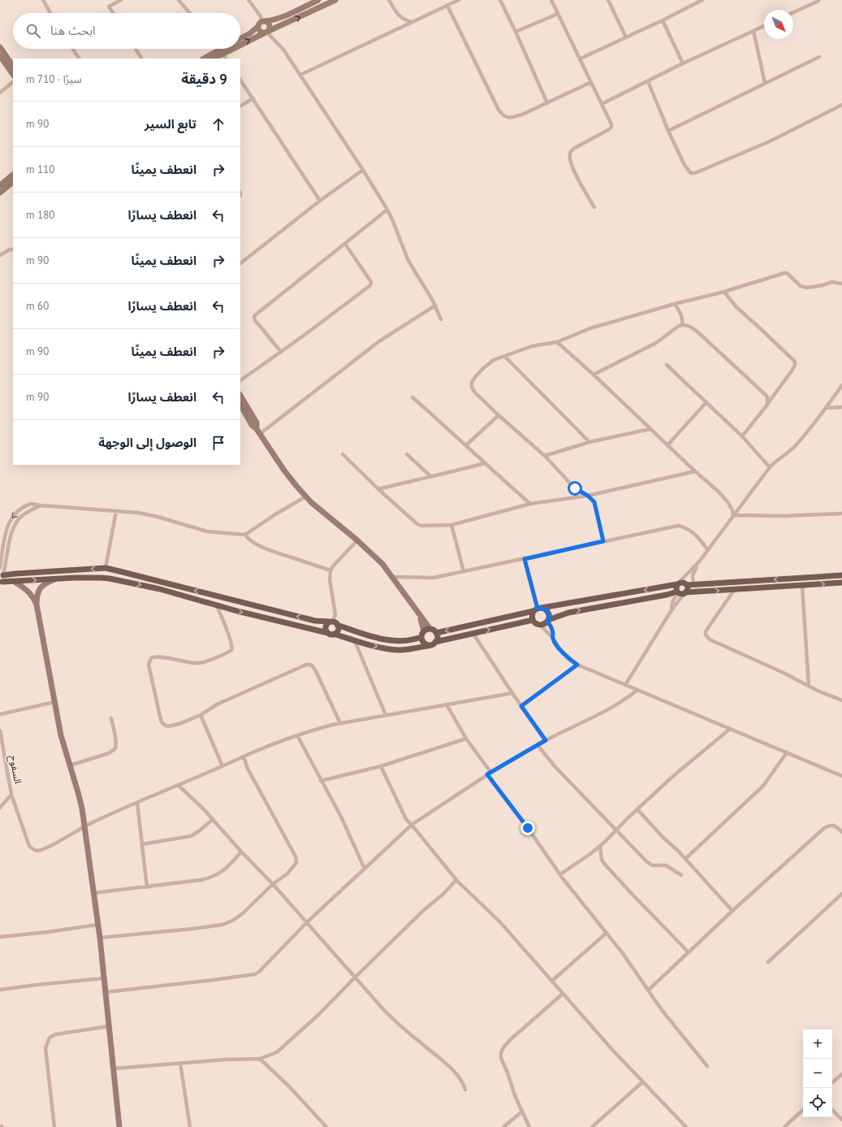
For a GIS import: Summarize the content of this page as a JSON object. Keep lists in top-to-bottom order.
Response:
{
  "streets": {
    "street": ["السفوح"]
  },
  "north": "bottom right",
  "page": {
    "search": "ابحث هنا",
    "heading": ["9 دقيقة", "سيرًا · 710 m"],
    "list": [
      ["تابع السير", "90 m"],
      ["انعطف يمينًا", "110 m"],
      ["انعطف يسارًا", "180 m"],
      ["انعطف يمينًا", "90 m"],
      ["انعطف يسارًا", "60 m"],
      ["انعطف يمينًا", "90 m"],
      ["انعطف يسارًا", "90 m"],
      "الوصول إلى الوجهة"
    ],
    "map_buttons": ["+", "−"]
  }
}
